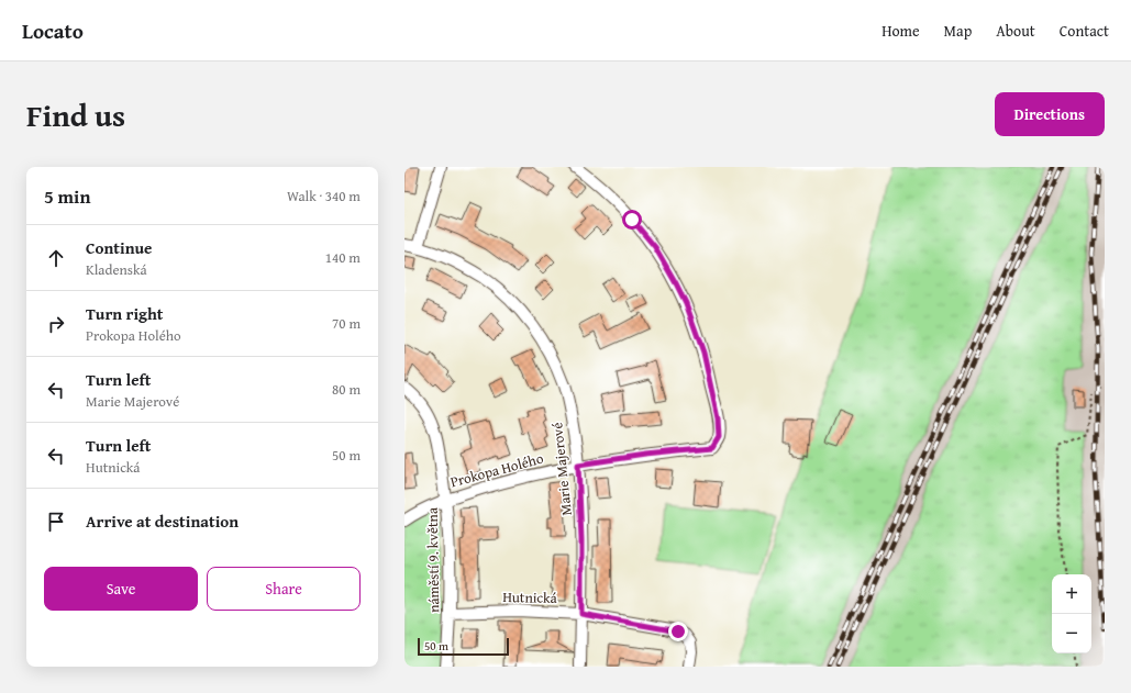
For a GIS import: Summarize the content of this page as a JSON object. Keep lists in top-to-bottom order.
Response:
{
  "streets": {
    "street": [
      "Marie Majerové",
      "Prokopa Holého",
      "náměstí 9. května",
      "Hutnická"
    ]
  },
  "crossings": [
    ["Marie Majerové", "Prokopa Holého"],
    ["Marie Majerové", "Hutnická"],
    ["Prokopa Holého", "náměstí 9. května"],
    ["náměstí 9. května", "Hutnická"]
  ],
  "scale_bar": "50 m",
  "page": {
    "header": "Locato",
    "nav": [
      "Home",
      "Map",
      "About",
      "Contact"
    ],
    "title": "Find us",
    "buttons": [
      "Directions",
      ["Save", "Share"]
    ],
    "heading": ["5 min", "Walk · 340 m"],
    "list": [
      ["Continue", "Kladenská", "140 m"],
      ["Turn right", "Prokopa Holého", "70 m"],
      ["Turn left", "Marie Majerové", "80 m"],
      ["Turn left", "Hutnická", "50 m"],
      "Arrive at destination"
    ],
    "map_buttons": ["+", "−"],
    "scale": "50 m"
  }
}
